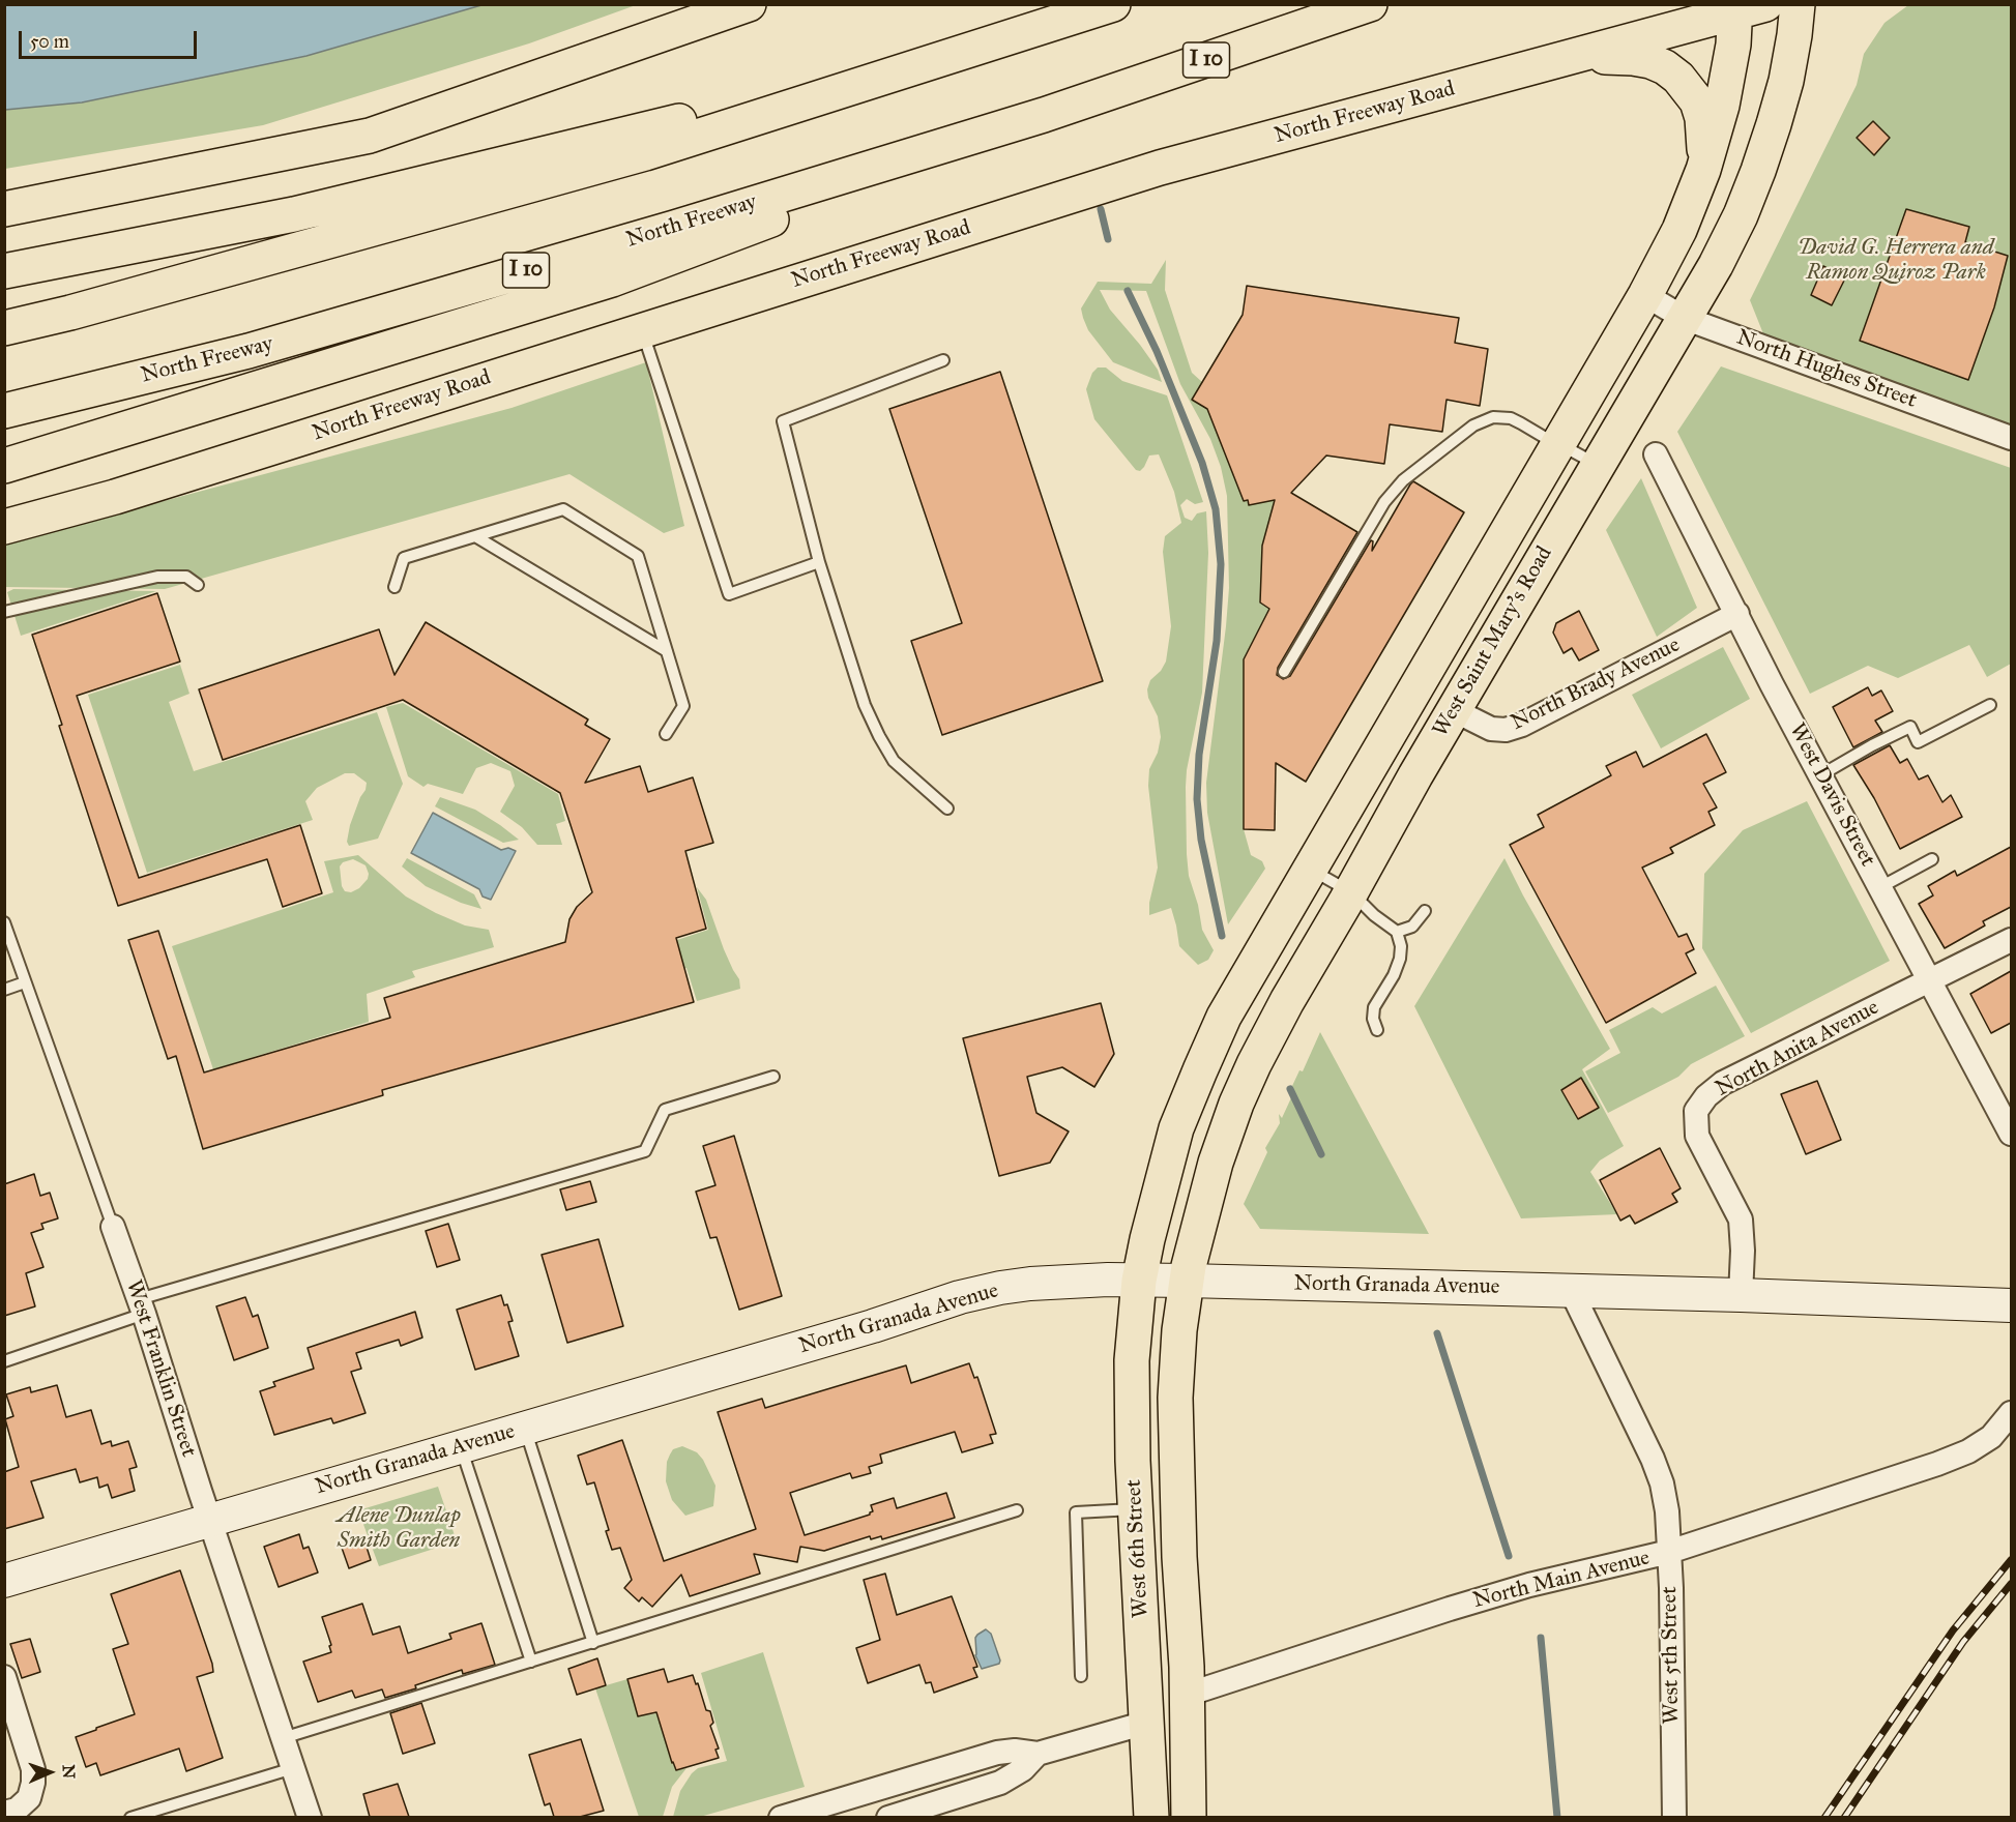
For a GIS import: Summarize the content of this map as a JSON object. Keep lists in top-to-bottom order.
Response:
{
  "streets": {
    "main road": [
      "I 10",
      "North Freeway Road",
      "North Freeway",
      "West Saint Mary's Road",
      "North Granada Avenue",
      "West 6th Street"
    ],
    "street": [
      "North Hughes Street",
      "North Brady Avenue",
      "West Davis Street",
      "North Anita Avenue",
      "West Franklin Street",
      "North Main Avenue",
      "West 5th Street"
    ]
  },
  "crossings": [
    ["North Freeway Road", "West Saint Mary's Road"],
    ["North Hughes Street", "West Saint Mary's Road"],
    ["West Saint Mary's Road", "North Brady Avenue"],
    ["West Saint Mary's Road", "North Granada Avenue"],
    ["West Saint Mary's Road", "West 6th Street"],
    ["North Brady Avenue", "West Davis Street"],
    ["West Davis Street", "North Anita Avenue"],
    ["North Anita Avenue", "North Granada Avenue"],
    ["North Granada Avenue", "West Franklin Street"],
    ["North Granada Avenue", "West 6th Street"],
    ["North Granada Avenue", "West 5th Street"],
    ["West 6th Street", "North Main Avenue"],
    ["North Main Avenue", "West 5th Street"]
  ],
  "parks": ["David G. Herrera and Ramon Quiroz Park", "Alene Dunlap Smith Garden"],
  "scale_bar": "50 m",
  "north": "right"
}
